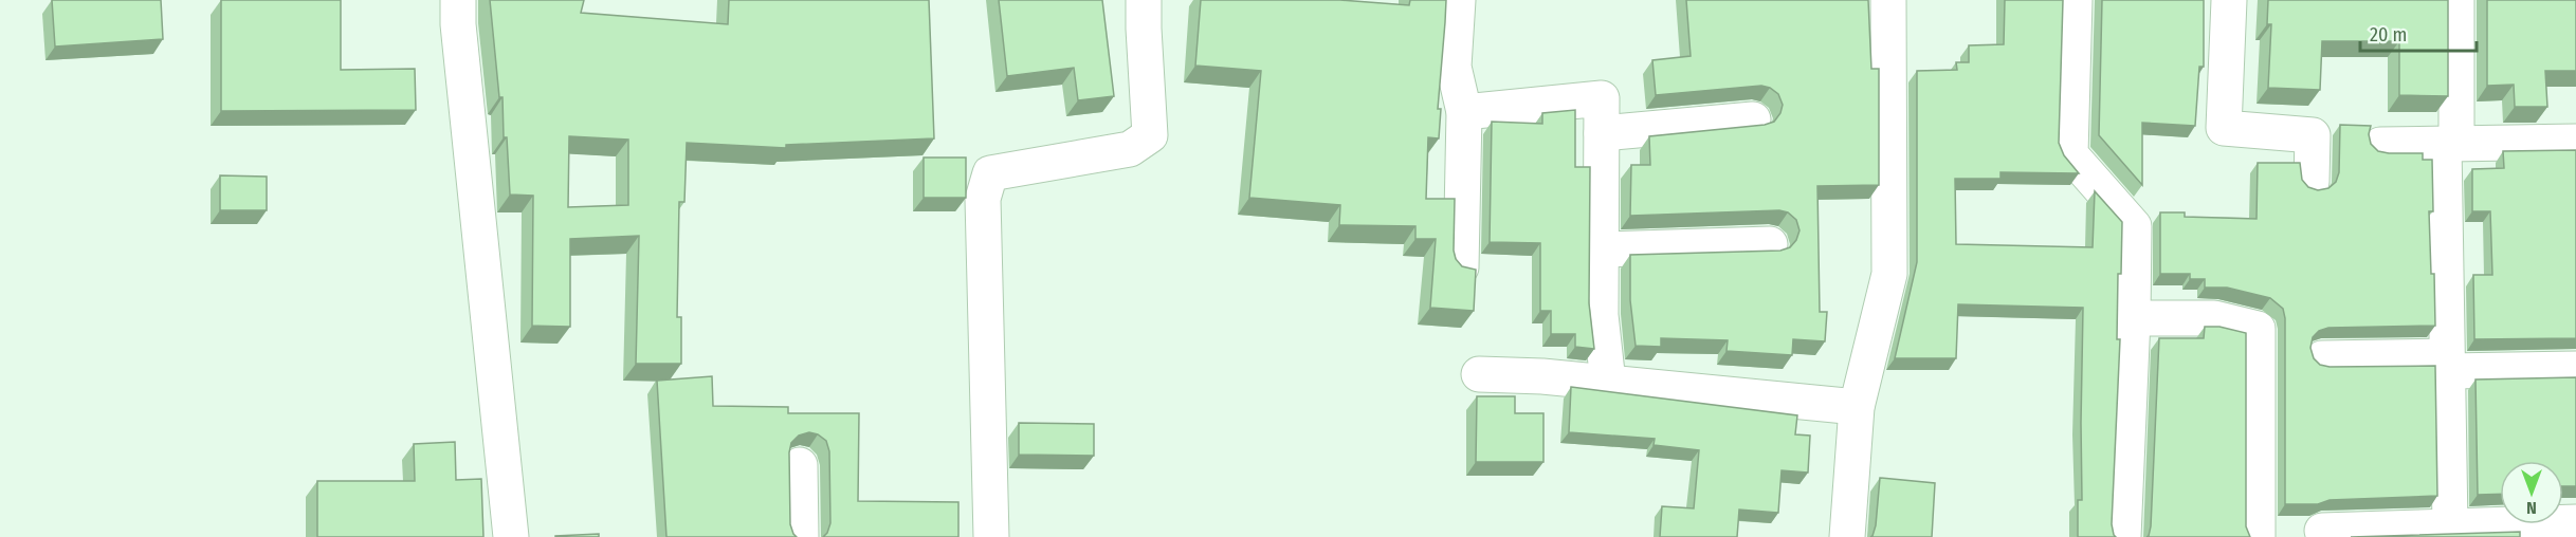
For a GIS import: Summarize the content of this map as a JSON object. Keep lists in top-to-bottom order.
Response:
{
  "scale_bar": "20 m",
  "north": "bottom"
}
